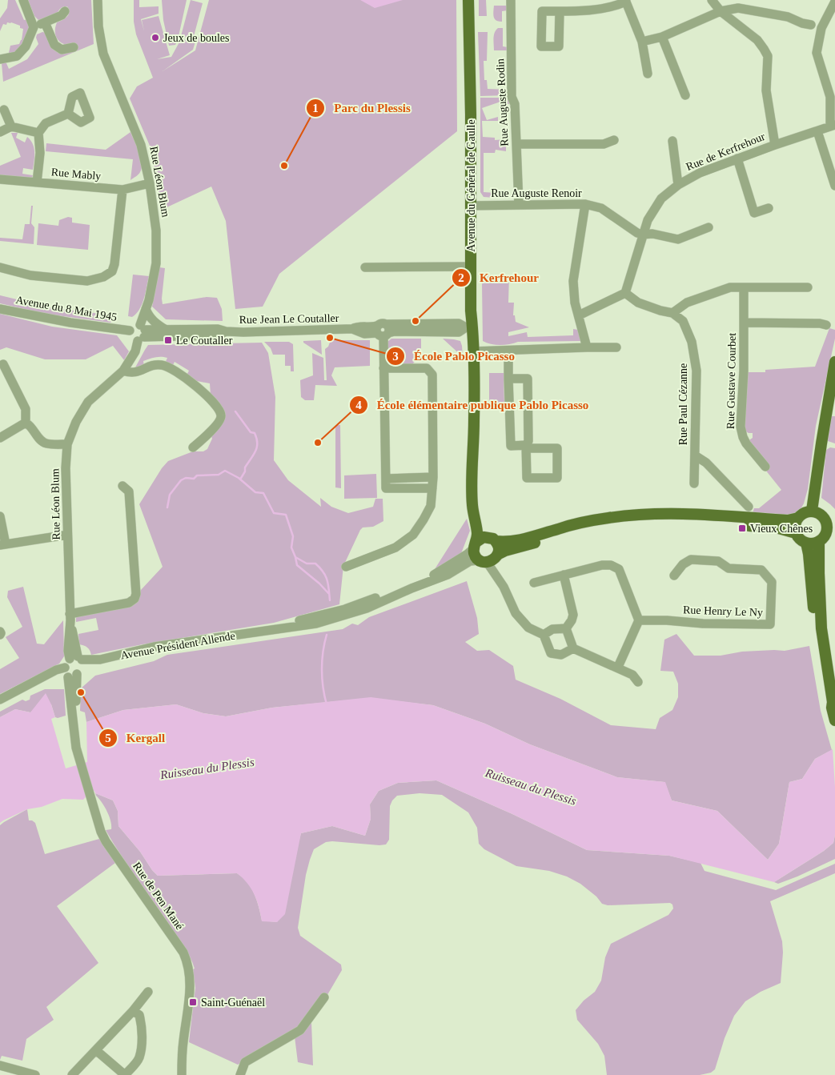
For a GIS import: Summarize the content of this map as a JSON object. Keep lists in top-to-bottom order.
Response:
{
  "streets": {
    "main road": ["Avenue du Général de Gaulle", "Avenue Président Allende"],
    "street": [
      "Rue Auguste Rodin",
      "Rue de Kerfrehour",
      "Rue Mably",
      "Rue Léon Blum",
      "Rue Auguste Renoir",
      "Avenue du 8 Mai 1945",
      "Rue Jean Le Coutaller",
      "Rue Gustave Courbet",
      "Rue Paul Cézanne",
      "Rue Henry Le Ny",
      "Rue de Pen Mané"
    ]
  },
  "crossings": [
    ["Rue Auguste Rodin", "Rue Auguste Renoir"],
    ["Rue de Kerfrehour", "Rue Auguste Renoir"],
    ["Rue Mably", "Rue Léon Blum"],
    ["Rue Léon Blum", "Avenue du 8 Mai 1945"],
    ["Rue Léon Blum", "Rue Jean Le Coutaller"],
    ["Rue Léon Blum", "Avenue Président Allende"],
    ["Rue Léon Blum", "Rue de Pen Mané"],
    ["Avenue du Général de Gaulle", "Rue Auguste Renoir"],
    ["Avenue du Général de Gaulle", "Rue Jean Le Coutaller"],
    ["Avenue du Général de Gaulle", "Avenue Président Allende"],
    ["Avenue du 8 Mai 1945", "Rue Jean Le Coutaller"],
    ["Avenue Président Allende", "Rue de Pen Mané"]
  ],
  "water": ["Ruisseau du Plessis"],
  "places": {
    "other": [
      "Jeux de boules",
      "Parc du Plessis",
      "Kerfrehour",
      "École Pablo Picasso",
      "École élémentaire publique Pablo Picasso",
      "Kergall"
    ],
    "transit": ["Le Coutaller", "Vieux Chênes", "Saint-Guénaël"]
  }
}
